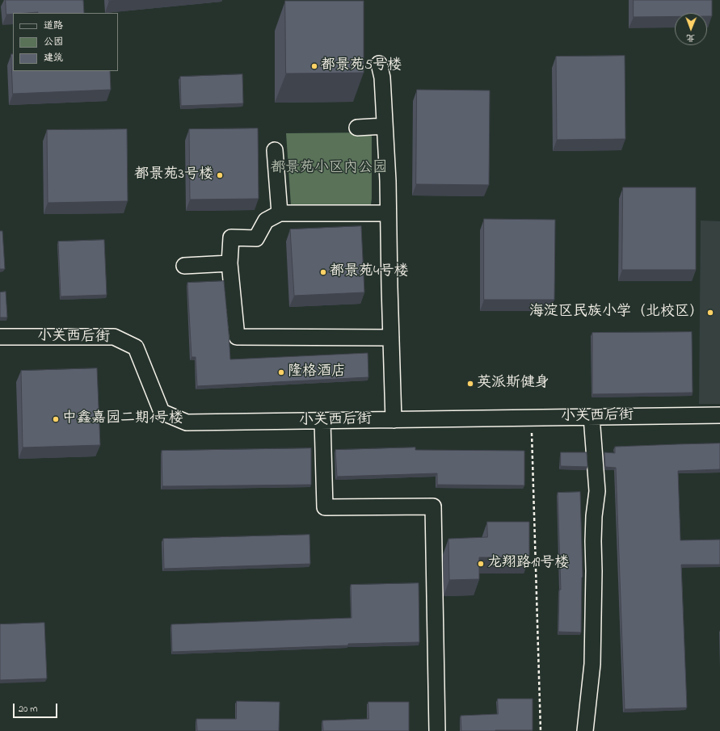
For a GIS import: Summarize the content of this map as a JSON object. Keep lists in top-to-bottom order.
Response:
{
  "streets": {
    "street": ["小关西后街"]
  },
  "parks": ["都景苑小区内公园"],
  "places": [
    "都景苑5号楼",
    "都景苑3号楼",
    "都景苑4号楼",
    "海淀区民族小学（北校区）",
    "隆格酒店",
    "英派斯健身",
    "中鑫嘉园二期1号楼",
    "龙翔路19号楼"
  ],
  "legend": ["道路", "公园", "建筑"],
  "scale_bar": "20 m",
  "north": "bottom"
}
